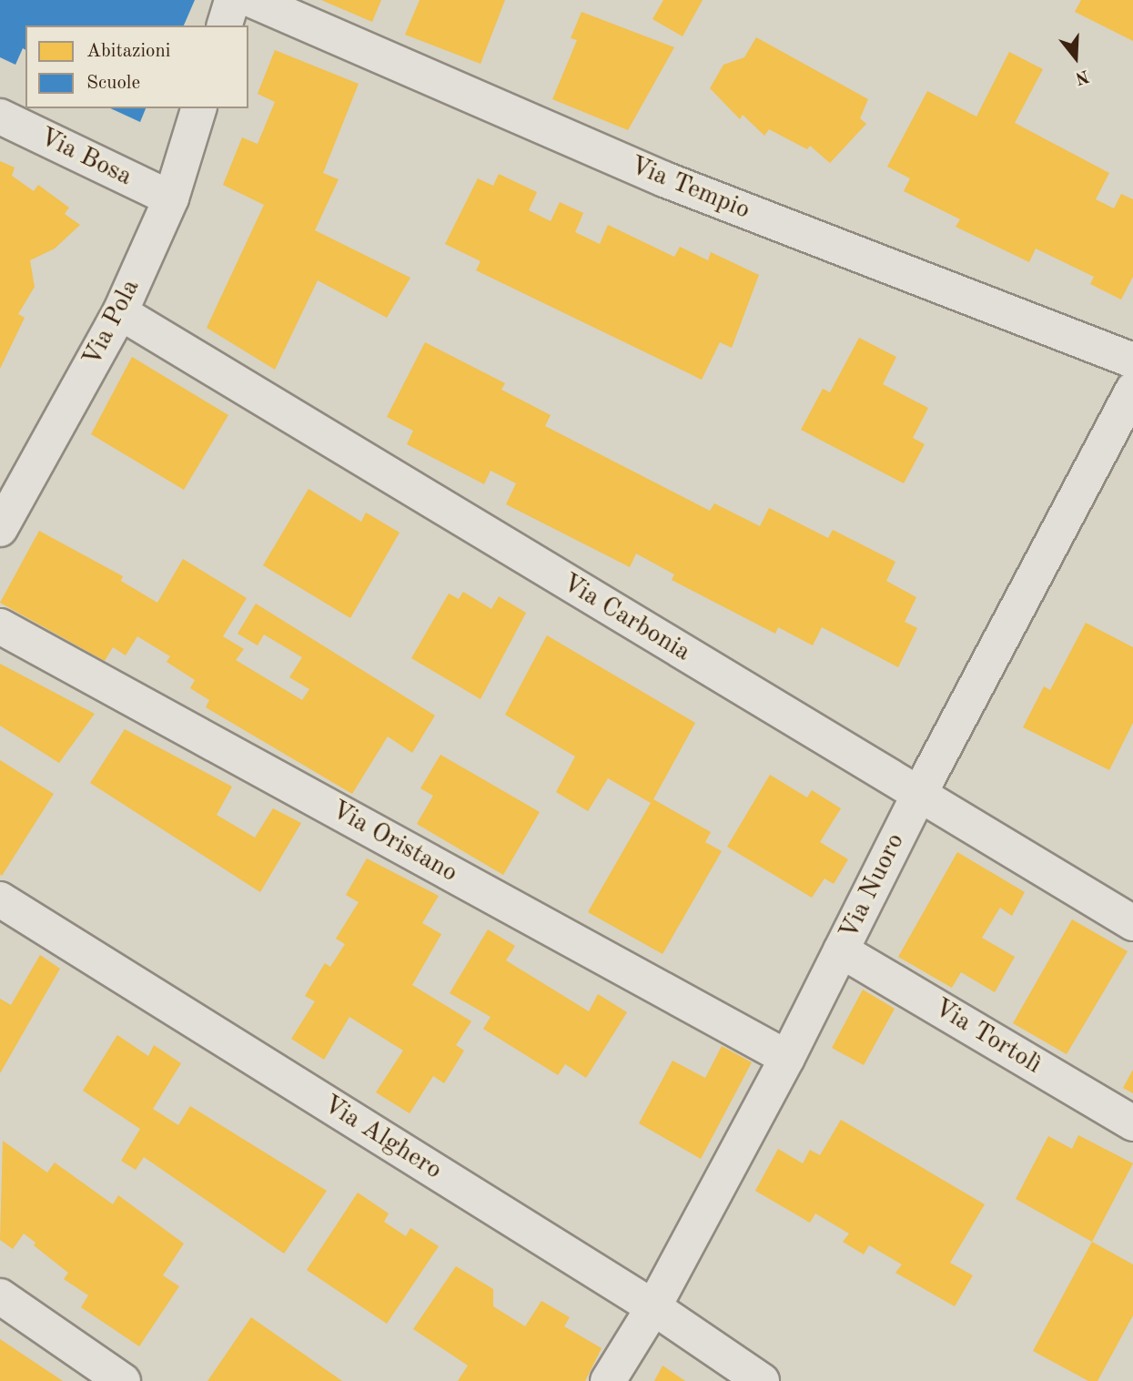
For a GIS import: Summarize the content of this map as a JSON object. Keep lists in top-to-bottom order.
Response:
{
  "streets": {
    "street": [
      "Via Bosa",
      "Via Tempio",
      "Via Pola",
      "Via Carbonia",
      "Via Oristano",
      "Via Nuoro",
      "Via Tortolì",
      "Via Alghero"
    ]
  },
  "crossings": [
    ["Via Bosa", "Via Pola"],
    ["Via Pola", "Via Carbonia"],
    ["Via Carbonia", "Via Nuoro"],
    ["Via Oristano", "Via Nuoro"],
    ["Via Nuoro", "Via Tortolì"],
    ["Via Nuoro", "Via Alghero"]
  ],
  "legend": ["Abitazioni", "Scuole"],
  "north": "bottom"
}
